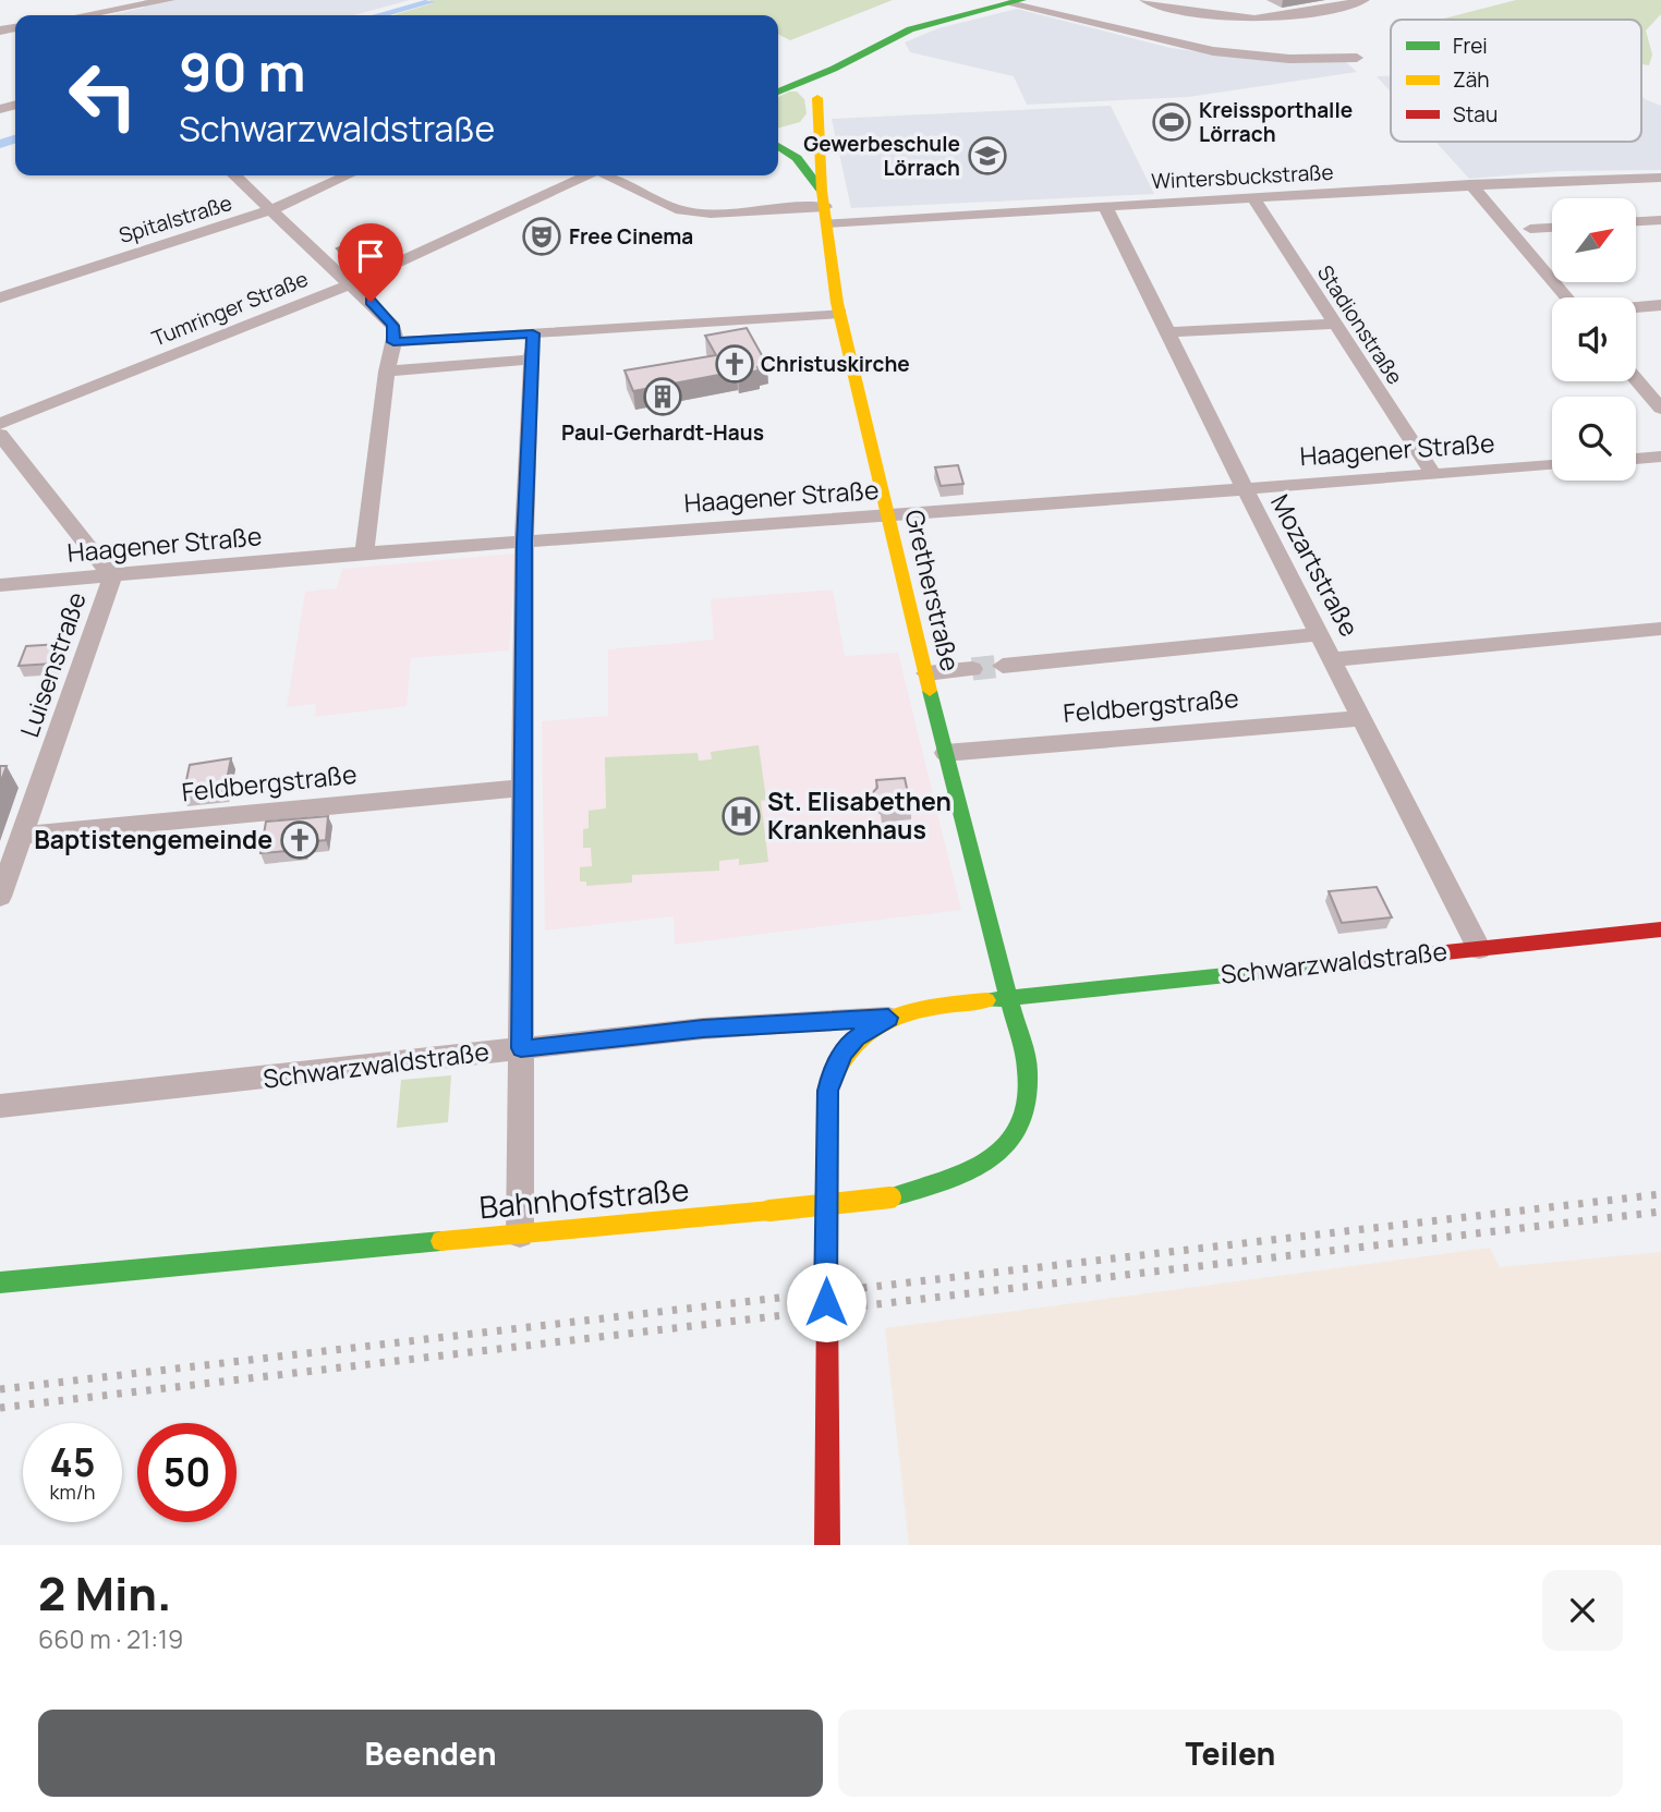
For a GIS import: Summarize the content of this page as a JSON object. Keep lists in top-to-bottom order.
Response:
{
  "streets": {
    "main road": ["Gretherstraße", "Schwarzwaldstraße", "Bahnhofstraße"],
    "street": [
      "Wintersbuckstraße",
      "Spitalstraße",
      "Tumringer Straße",
      "Stadionstraße",
      "Haagener Straße",
      "Mozartstraße",
      "Luisenstraße",
      "Feldbergstraße"
    ]
  },
  "crossings": [
    ["Wintersbuckstraße", "Stadionstraße"],
    ["Wintersbuckstraße", "Mozartstraße"],
    ["Wintersbuckstraße", "Gretherstraße"],
    ["Stadionstraße", "Haagener Straße"],
    ["Haagener Straße", "Mozartstraße"],
    ["Haagener Straße", "Gretherstraße"],
    ["Haagener Straße", "Luisenstraße"],
    ["Mozartstraße", "Feldbergstraße"],
    ["Mozartstraße", "Schwarzwaldstraße"],
    ["Gretherstraße", "Feldbergstraße"],
    ["Gretherstraße", "Schwarzwaldstraße"],
    ["Gretherstraße", "Bahnhofstraße"],
    ["Luisenstraße", "Feldbergstraße"],
    ["Schwarzwaldstraße", "Bahnhofstraße"]
  ],
  "places": {
    "sports": ["Kreissporthalle Lörrach"],
    "school or university": ["Gewerbeschule Lörrach"],
    "theatre": ["Free Cinema"],
    "church": ["Christuskirche", "Baptistengemeinde"],
    "building": ["Paul-Gerhardt-Haus"],
    "hospital": ["St. Elisabethen Krankenhaus"]
  },
  "legend": ["Frei", "Zäh", "Stau"],
  "north": "top right",
  "page": {
    "turn": ["90 m", "Schwarzwaldstraße"],
    "speed": "45 km/h",
    "limit": "50",
    "heading": ["2 Min.", "660 m · 21:19"],
    "buttons": ["Beenden", "Teilen"]
  }
}
